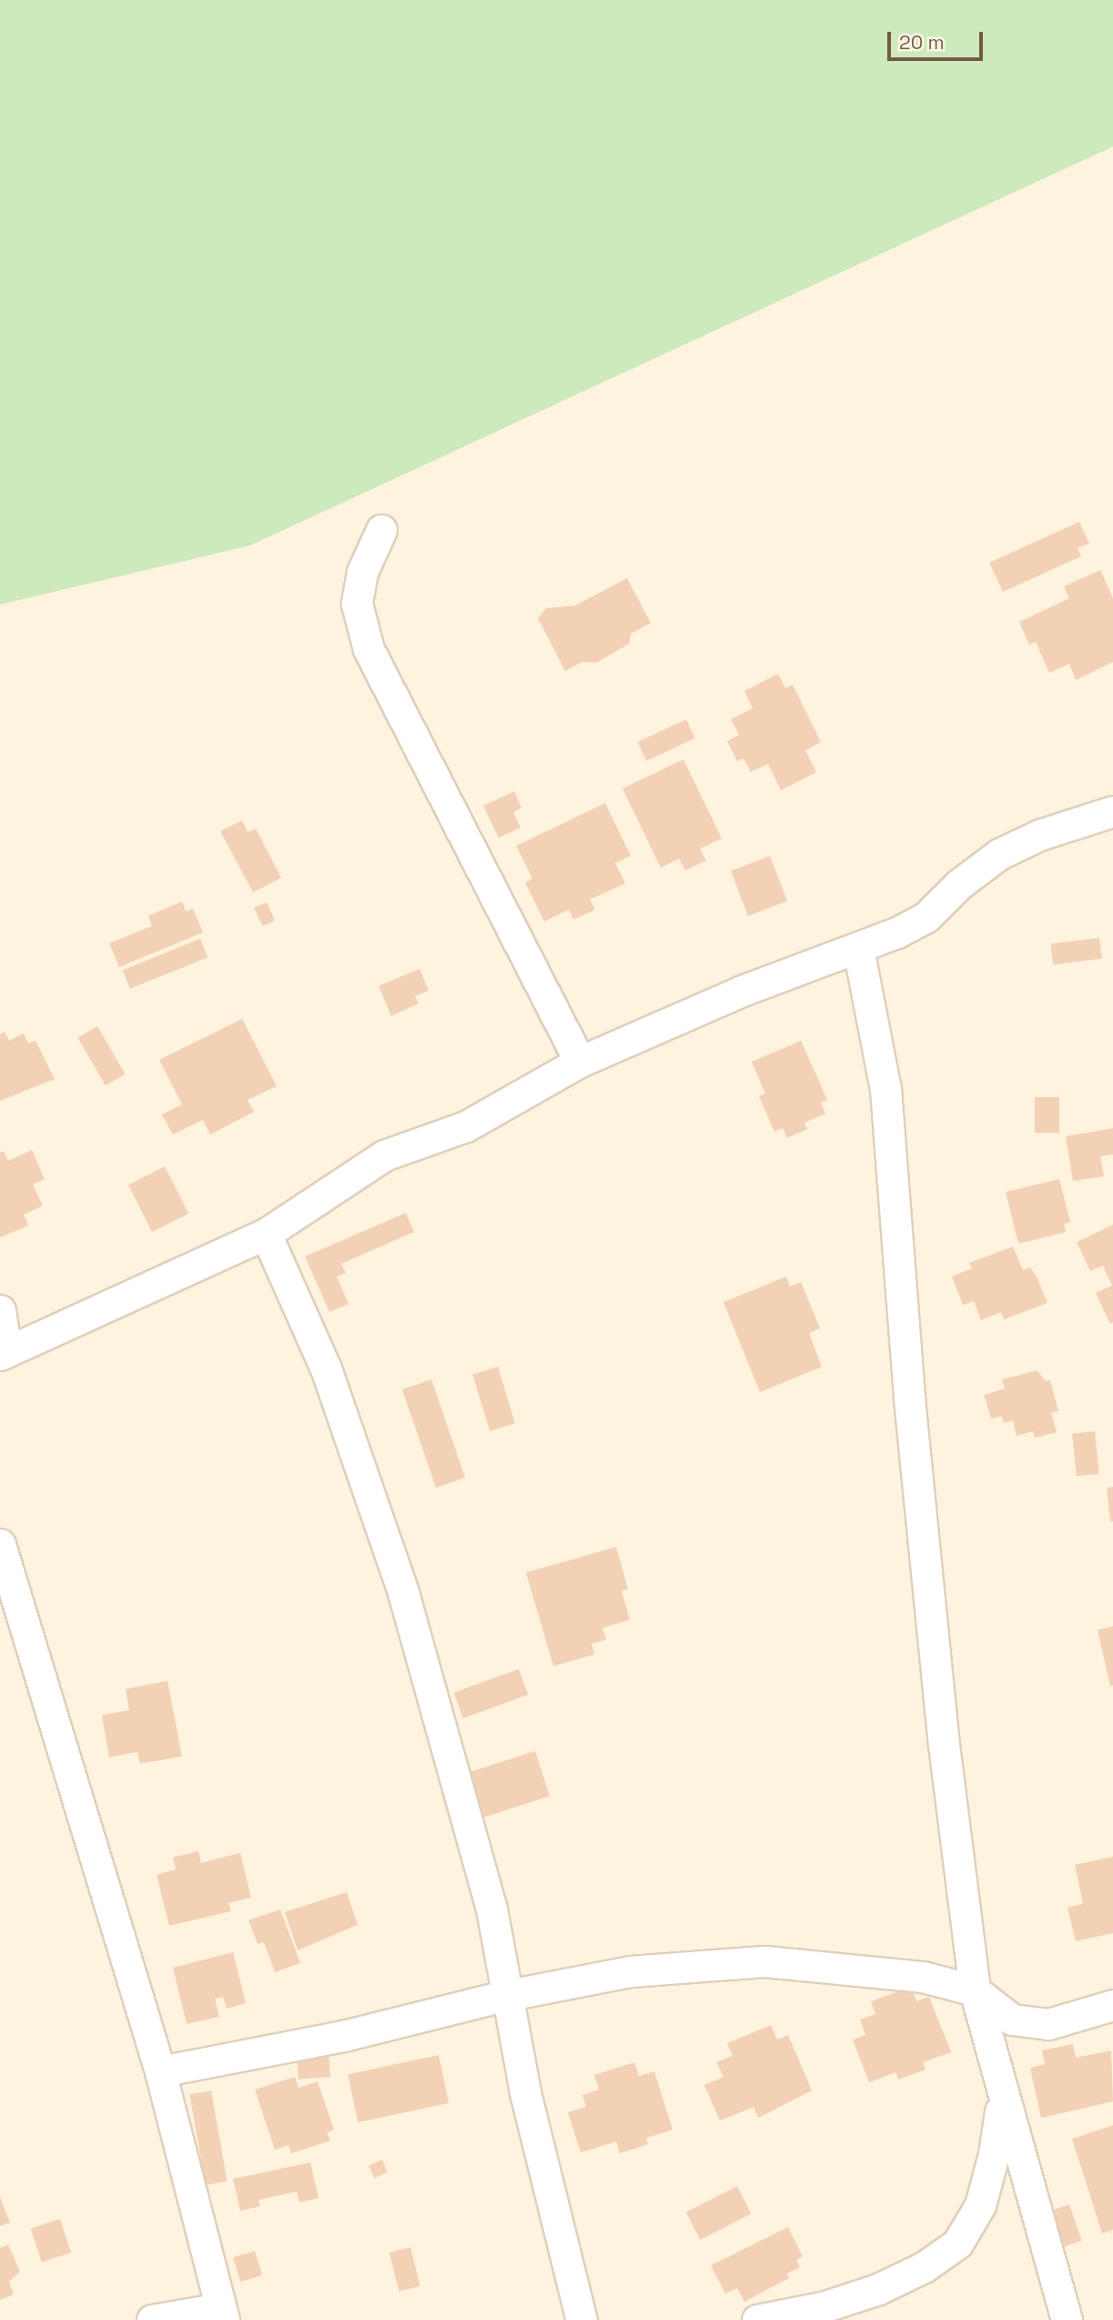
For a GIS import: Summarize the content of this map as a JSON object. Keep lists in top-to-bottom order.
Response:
{
  "scale_bar": "20 m"
}
